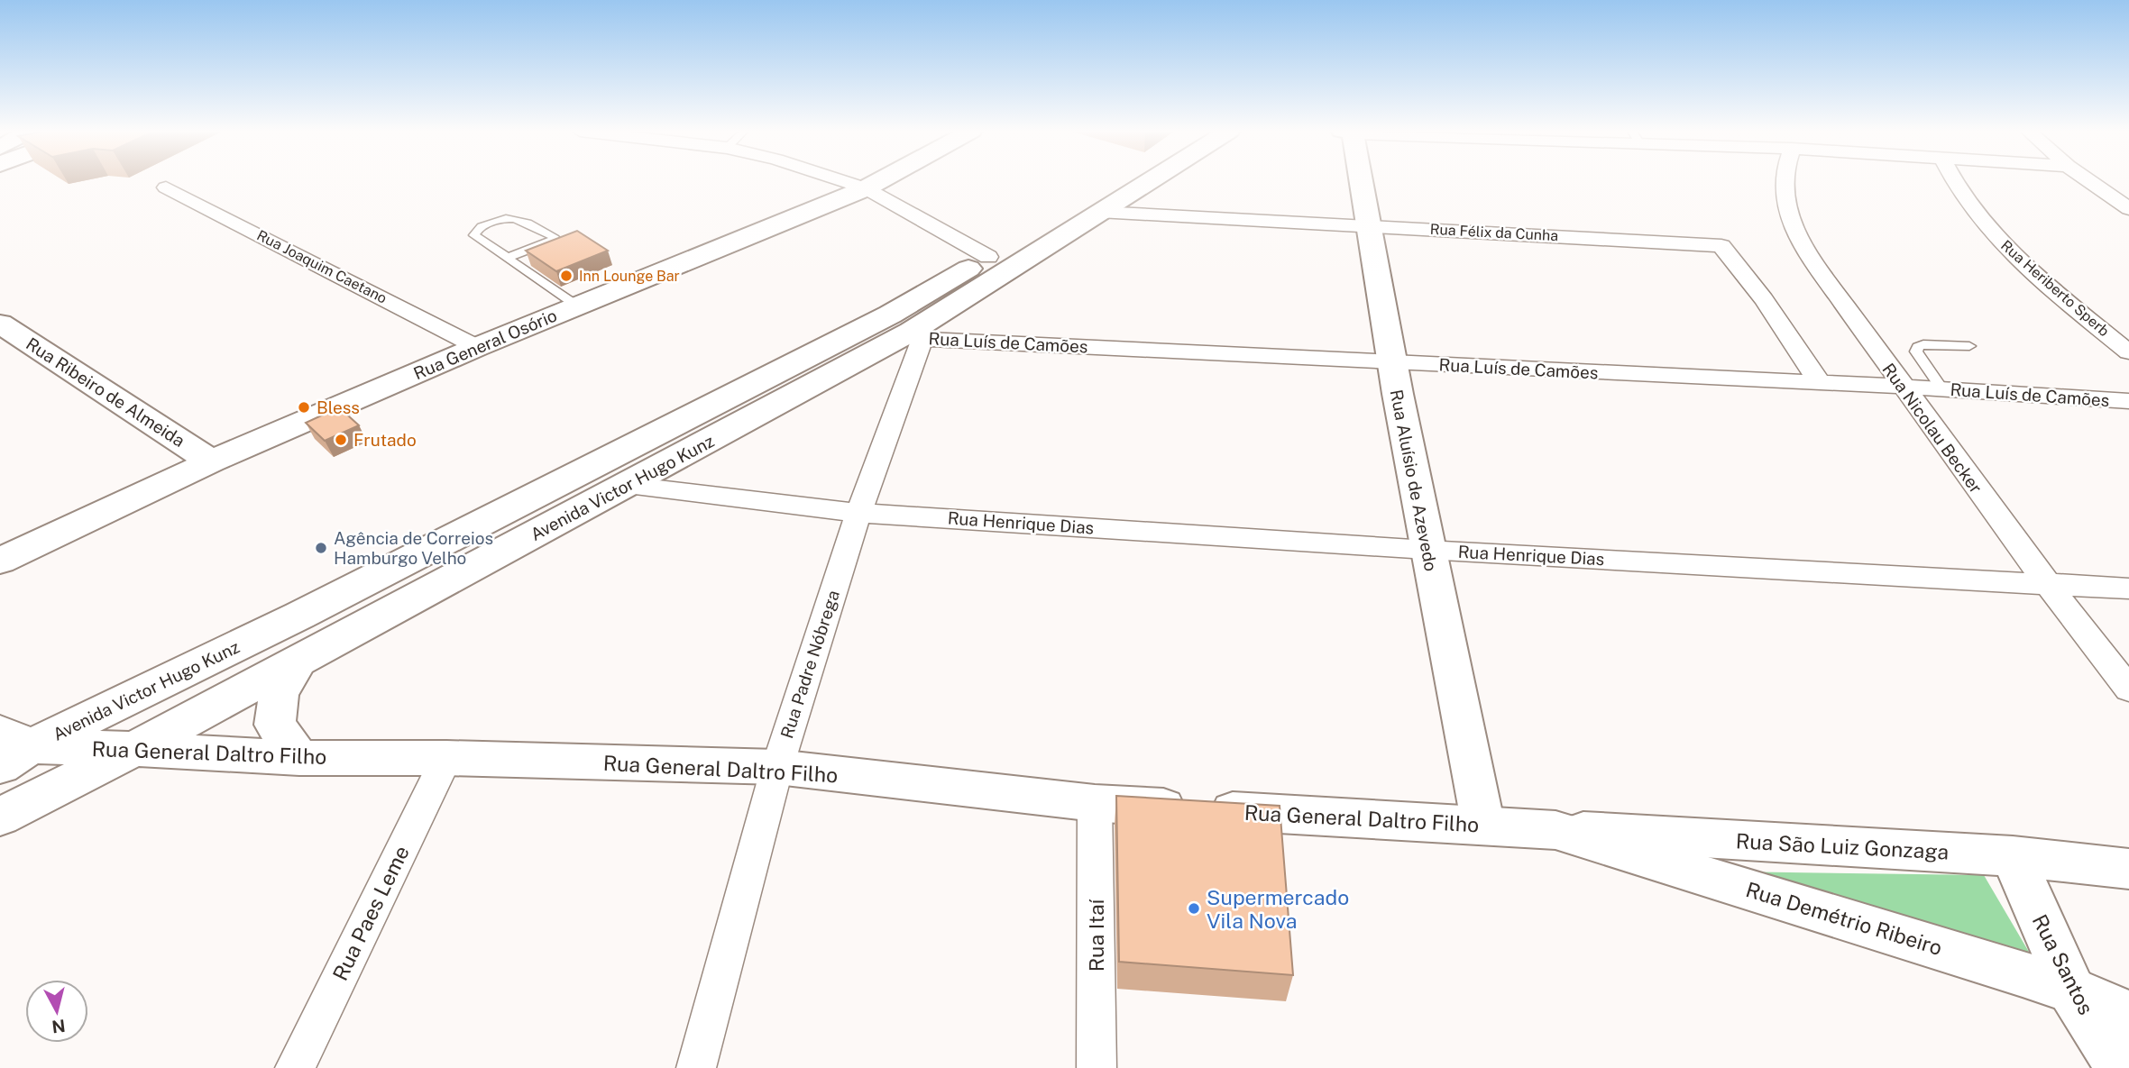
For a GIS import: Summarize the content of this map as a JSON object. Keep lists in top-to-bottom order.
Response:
{
  "streets": {
    "main road": [
      "Rua General Osório",
      "Rua Ribeiro de Almeida",
      "Rua Aluísio de Azevedo",
      "Avenida Victor Hugo Kunz",
      "Rua General Daltro Filho",
      "Rua São Luiz Gonzaga",
      "Rua Demétrio Ribeiro",
      "Rua Santos"
    ],
    "street": [
      "Rua Félix da Cunha",
      "Rua Joaquim Caetano",
      "Rua Heriberto Sperb",
      "Rua Luís de Camões",
      "Rua Nicolau Becker",
      "Rua Henrique Dias",
      "Rua Padre Nóbrega",
      "Rua Paes Leme",
      "Rua Itaí"
    ]
  },
  "crossings": [
    ["Rua Félix da Cunha", "Rua Luís de Camões"],
    ["Rua Félix da Cunha", "Rua Aluísio de Azevedo"],
    ["Rua Félix da Cunha", "Avenida Victor Hugo Kunz"],
    ["Rua Joaquim Caetano", "Rua General Osório"],
    ["Rua Luís de Camões", "Rua Nicolau Becker"],
    ["Rua Luís de Camões", "Rua Aluísio de Azevedo"],
    ["Rua Luís de Camões", "Avenida Victor Hugo Kunz"],
    ["Rua Luís de Camões", "Rua Padre Nóbrega"],
    ["Rua General Osório", "Rua Ribeiro de Almeida"],
    ["Rua Nicolau Becker", "Rua Henrique Dias"],
    ["Rua Aluísio de Azevedo", "Rua Henrique Dias"],
    ["Rua Aluísio de Azevedo", "Rua General Daltro Filho"],
    ["Avenida Victor Hugo Kunz", "Rua Henrique Dias"],
    ["Avenida Victor Hugo Kunz", "Rua Padre Nóbrega"],
    ["Avenida Victor Hugo Kunz", "Rua General Daltro Filho"],
    ["Rua Henrique Dias", "Rua Padre Nóbrega"],
    ["Rua Padre Nóbrega", "Rua General Daltro Filho"],
    ["Rua General Daltro Filho", "Rua São Luiz Gonzaga"],
    ["Rua General Daltro Filho", "Rua Paes Leme"],
    ["Rua General Daltro Filho", "Rua Demétrio Ribeiro"],
    ["Rua General Daltro Filho", "Rua Itaí"],
    ["Rua São Luiz Gonzaga", "Rua Demétrio Ribeiro"],
    ["Rua São Luiz Gonzaga", "Rua Santos"],
    ["Rua Demétrio Ribeiro", "Rua Santos"]
  ],
  "places": [
    "Inn Lounge Bar",
    "Bless",
    "Frutado",
    "Agência de Correios Hamburgo Velho",
    "Supermercado Vila Nova"
  ],
  "north": "bottom"
}
